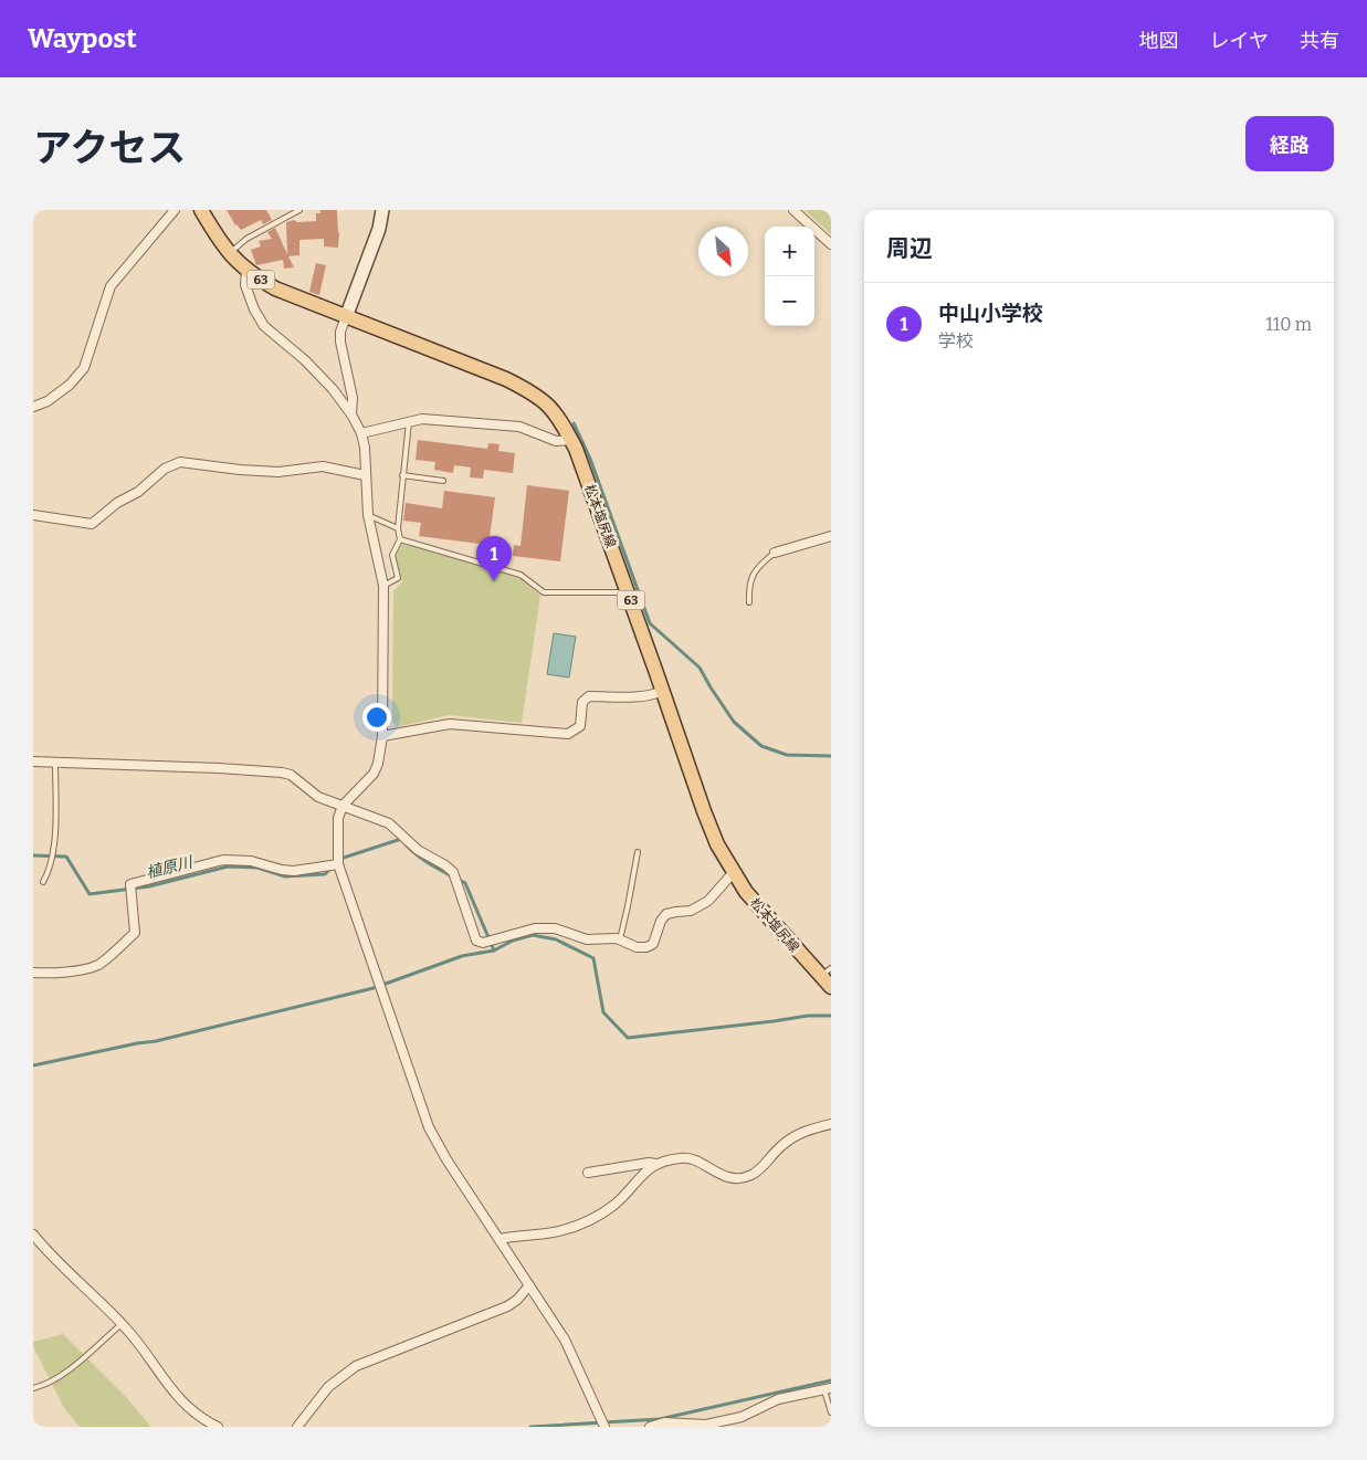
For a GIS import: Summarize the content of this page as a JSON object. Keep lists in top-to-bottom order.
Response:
{
  "streets": {
    "main road": ["63", "松本塩尻線"]
  },
  "water": ["植原川"],
  "north": "bottom right",
  "page": {
    "header": "Waypost",
    "nav": ["地図", "レイヤ", "共有"],
    "title": "アクセス",
    "buttons": "経路",
    "heading": "周辺",
    "map_buttons": ["+", "−"],
    "list": [
      {
        "mark": "1",
        "name": "中山小学校",
        "note": "学校",
        "value": "110 m"
      }
    ],
    "pins": "1"
  }
}
